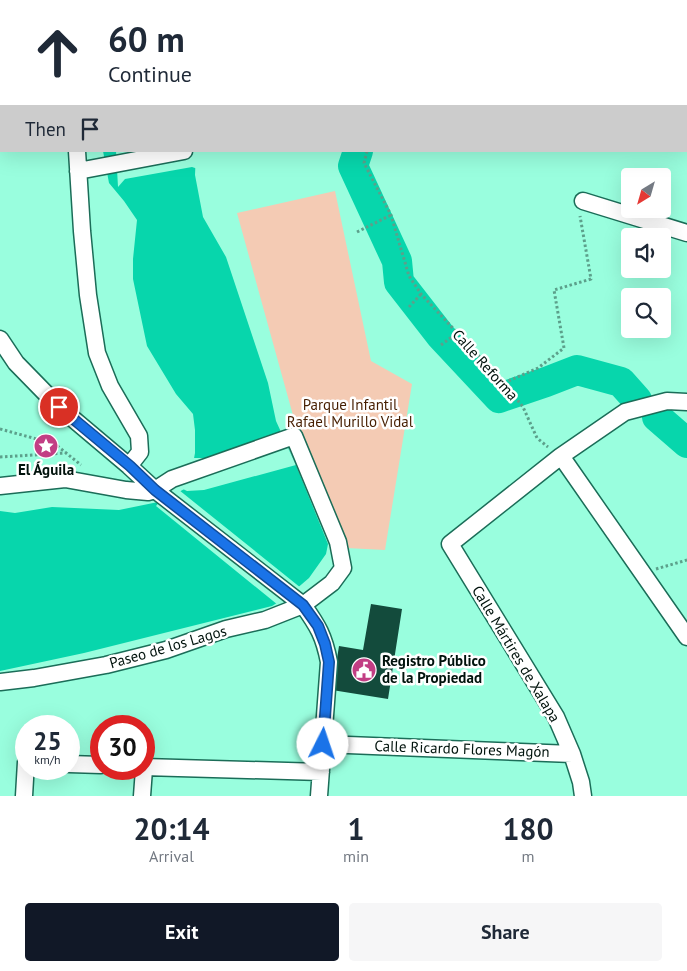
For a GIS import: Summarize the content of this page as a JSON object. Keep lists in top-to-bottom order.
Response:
{
  "streets": {
    "street": ["Paseo de los Lagos", "Calle Mártires de Xalapa", "Calle Ricardo Flores Magón"],
    "path": ["Calle Reforma"]
  },
  "crossings": [
    ["Calle Reforma", "Calle Mártires de Xalapa"],
    ["Calle Mártires de Xalapa", "Calle Ricardo Flores Magón"]
  ],
  "parks": ["Parque Infantil Rafael Murillo Vidal"],
  "places": {
    "place": ["El Águila"],
    "public building": ["Registro Público de la Propiedad"]
  },
  "north": "bottom left",
  "page": {
    "turn": ["60 m", "Continue"],
    "then": "Then",
    "speed": "25 km/h",
    "limit": "30",
    "eta": [
      "20:14",
      "Arrival",
      "1",
      "min",
      "180",
      "m"
    ],
    "buttons": ["Exit", "Share"]
  }
}
